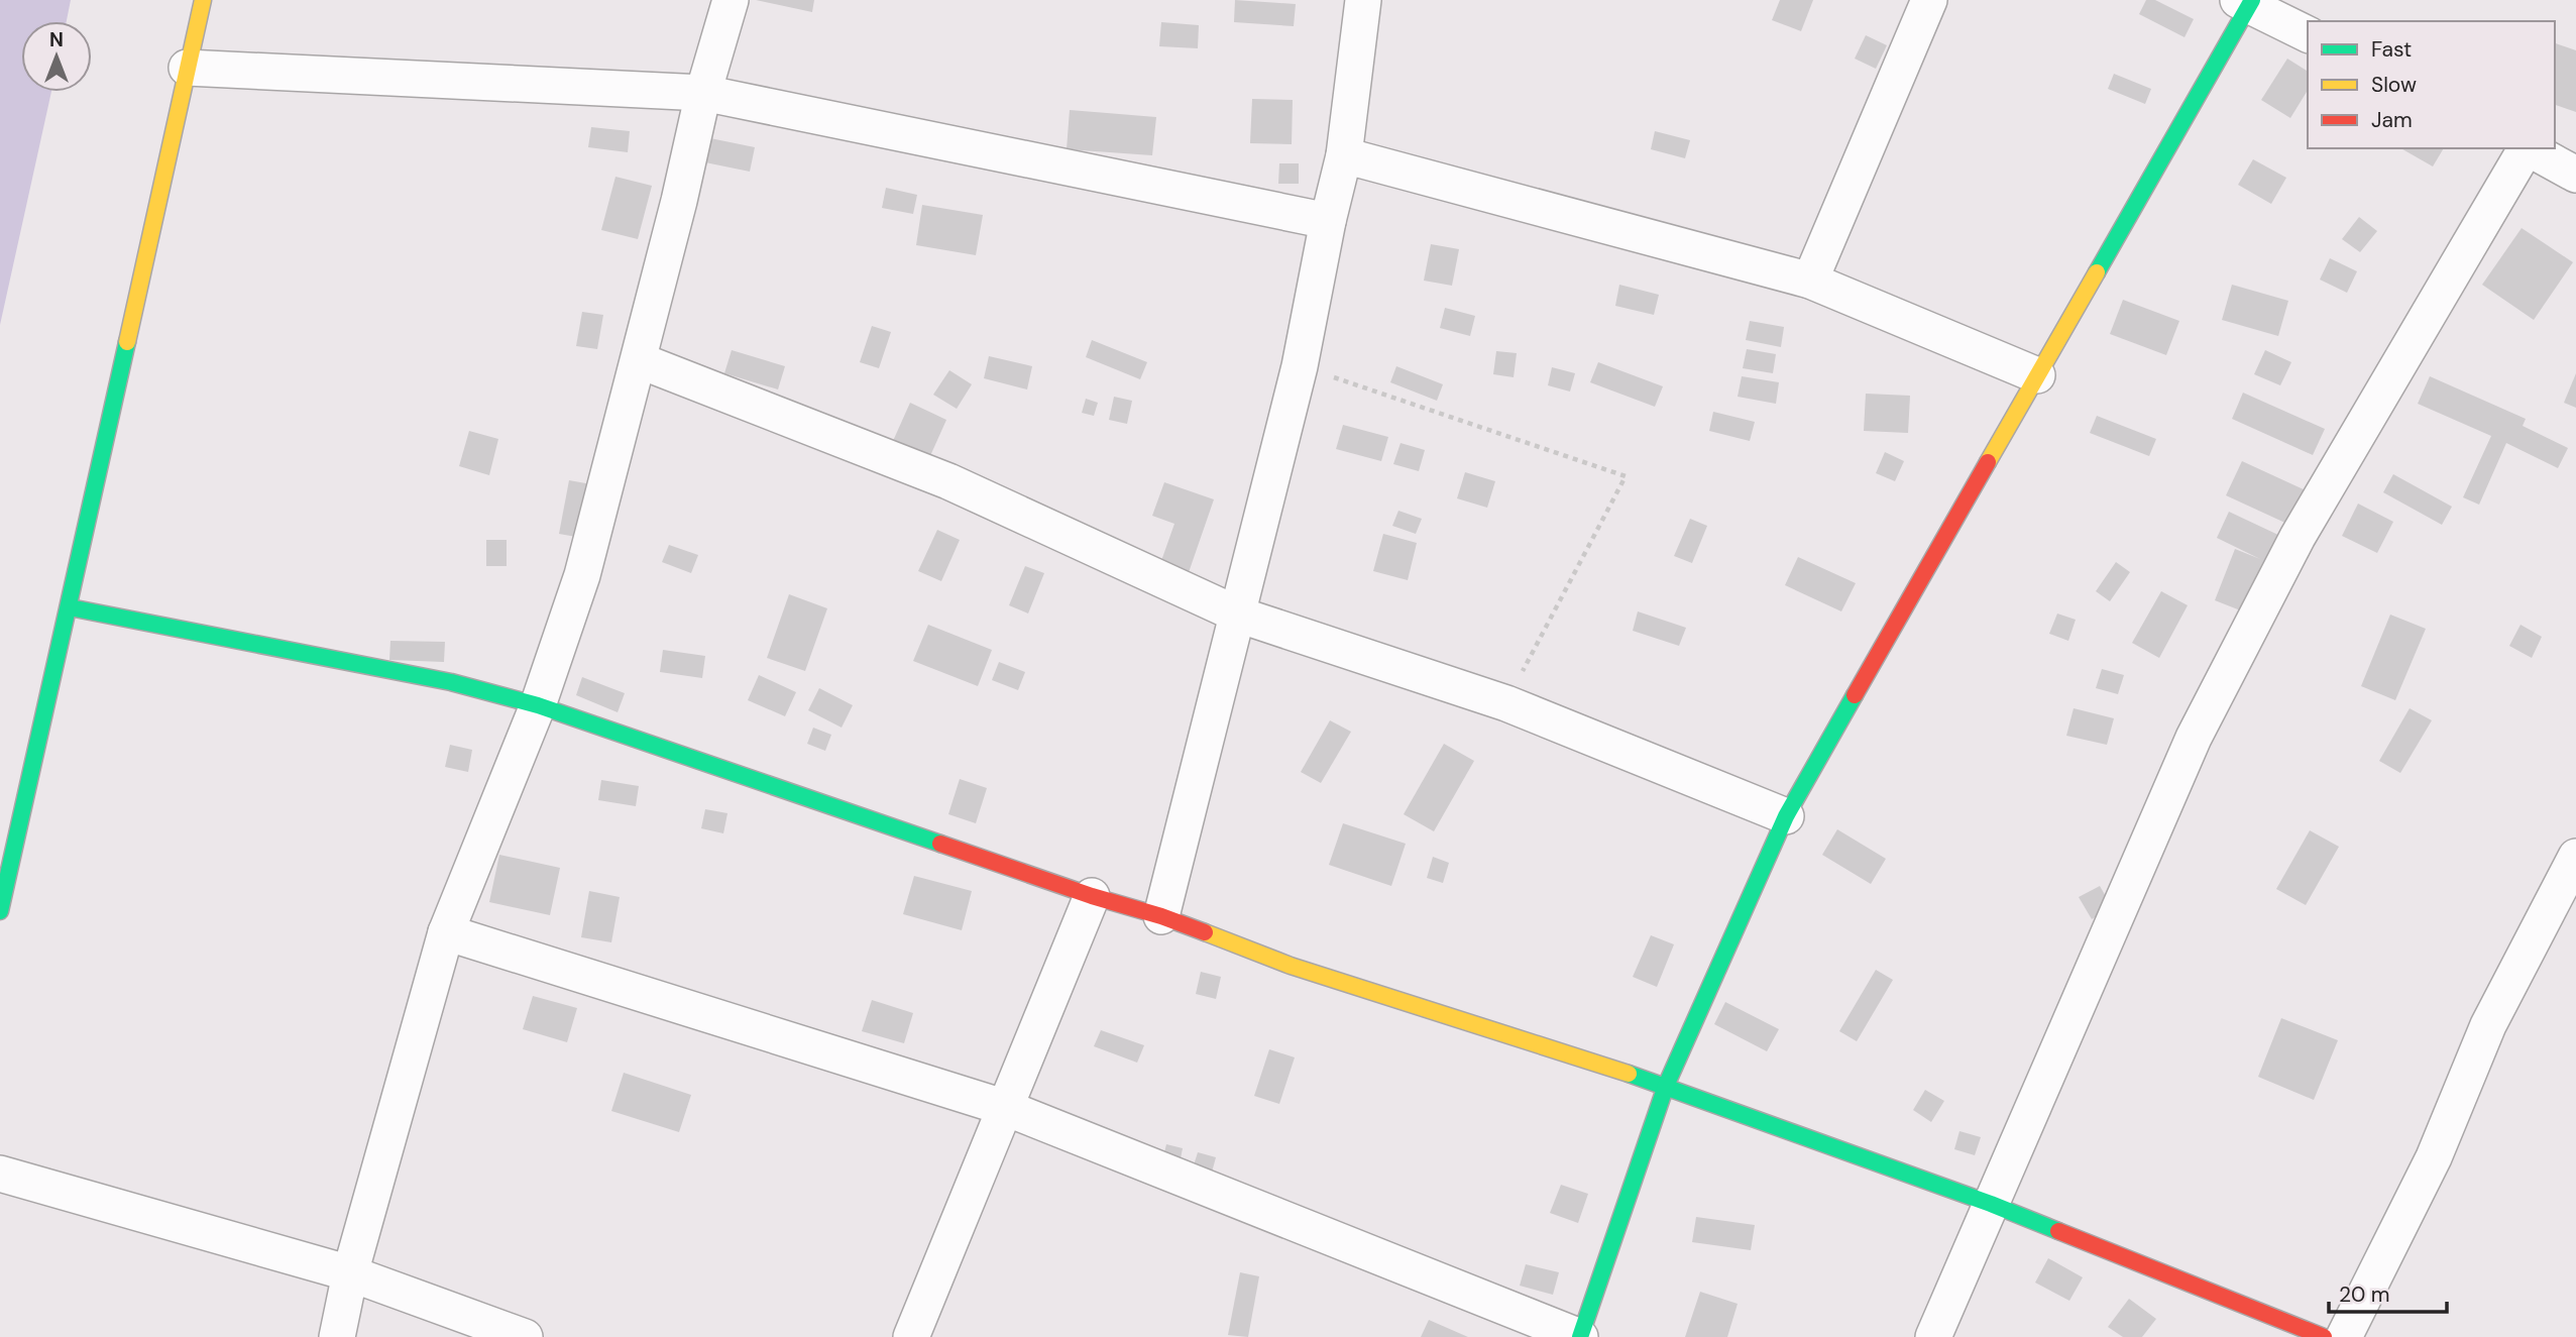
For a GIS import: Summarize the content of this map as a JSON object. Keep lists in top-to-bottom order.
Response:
{
  "legend": ["Fast", "Slow", "Jam"],
  "scale_bar": "20 m",
  "north": "top"
}
